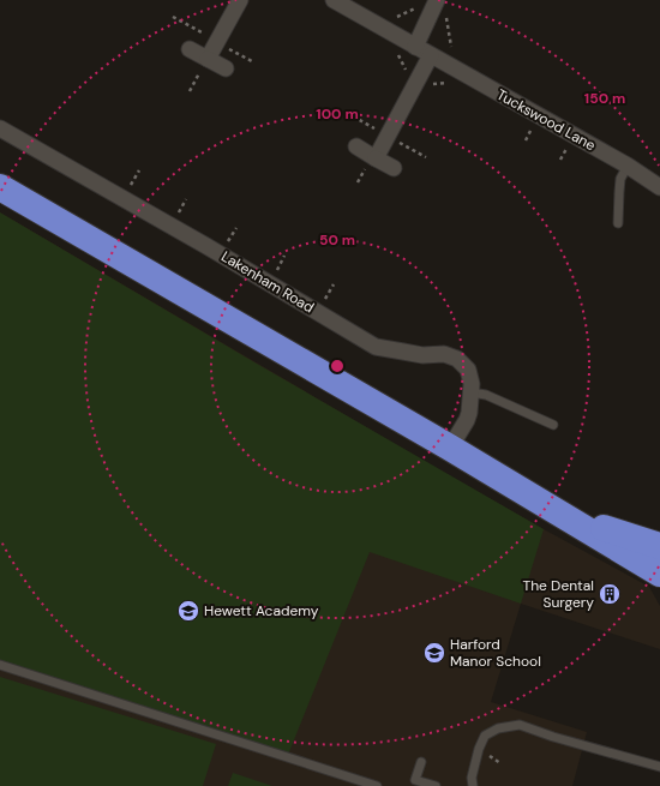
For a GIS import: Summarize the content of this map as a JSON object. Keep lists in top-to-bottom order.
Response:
{
  "streets": {
    "street": ["Tuckswood Lane", "Lakenham Road"]
  },
  "places": {
    "building": ["The Dental Surgery"],
    "school or university": ["Hewett Academy", "Harford Manor School"]
  },
  "rings": ["150 m", "100 m", "50 m"]
}
